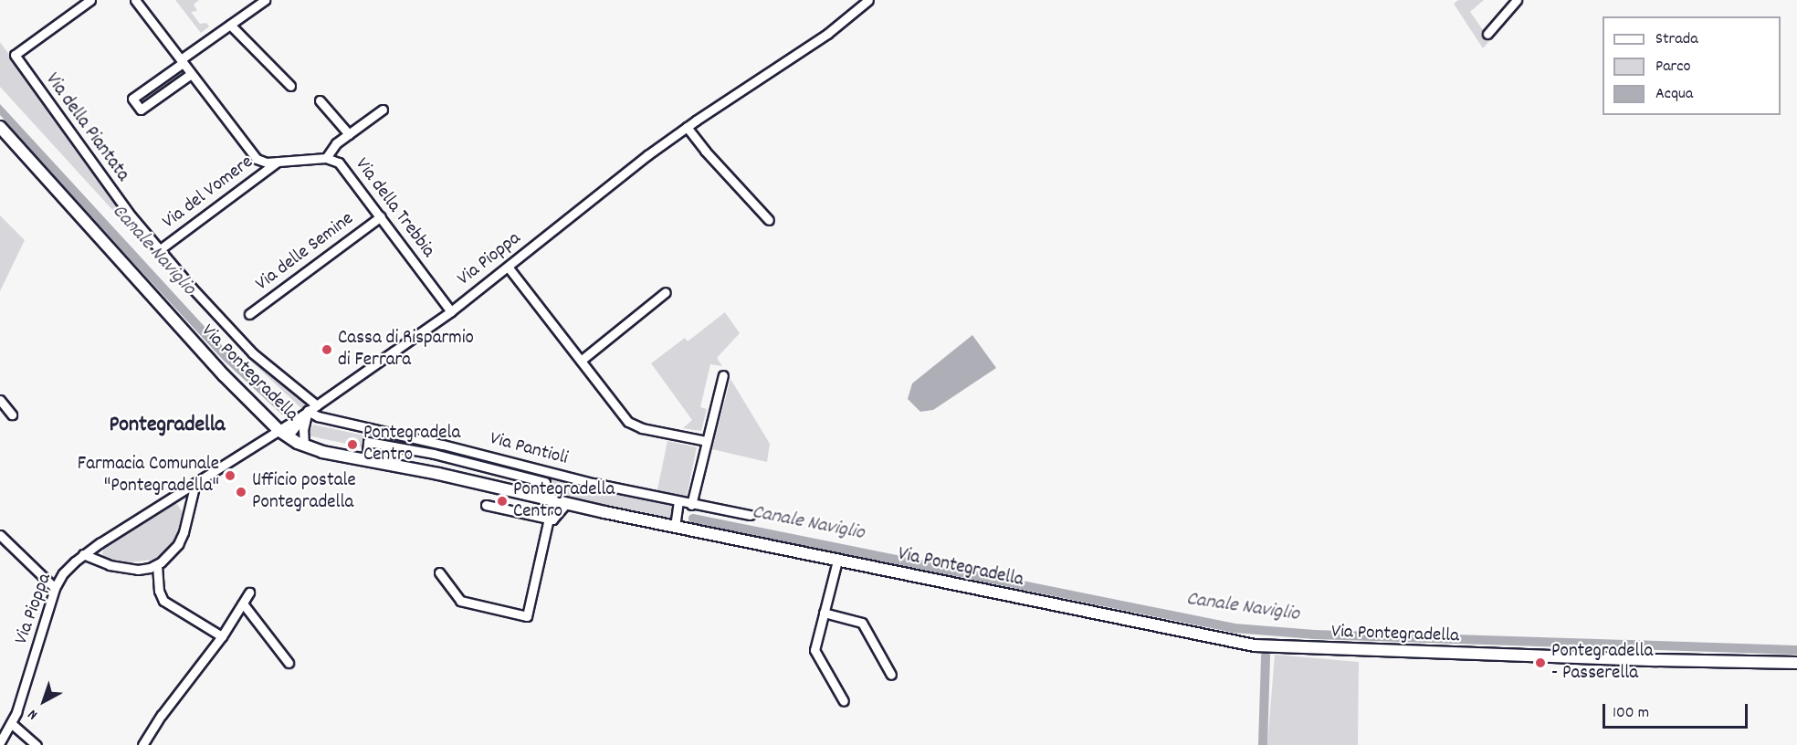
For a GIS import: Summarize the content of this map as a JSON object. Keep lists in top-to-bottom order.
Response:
{
  "streets": {
    "street": [
      "Via della Piantata",
      "Via del Vomere",
      "Via della Trebbia",
      "Via delle Semine",
      "Via Pioppa",
      "Via Pontegradella",
      "Via Pantioli"
    ]
  },
  "crossings": [
    ["Via della Piantata", "Via del Vomere"],
    ["Via della Piantata", "Via Pioppa"],
    ["Via del Vomere", "Via della Trebbia"],
    ["Via della Trebbia", "Via delle Semine"],
    ["Via della Trebbia", "Via Pioppa"],
    ["Via Pioppa", "Via Pontegradella"],
    ["Via Pioppa", "Via Pantioli"]
  ],
  "districts": ["Pontegradella"],
  "water": ["Canale Naviglio"],
  "places": [
    "Cassa di Risparmio di Ferrara",
    "Pontegradela Centro",
    "Farmacia Comunale \"Pontegradella\"",
    "Ufficio postale Pontegradella",
    "Pontegradella Centro",
    "Pontegradella - Passerella"
  ],
  "legend": ["Strada", "Parco", "Acqua"],
  "scale_bar": "100 m",
  "north": "bottom left"
}
